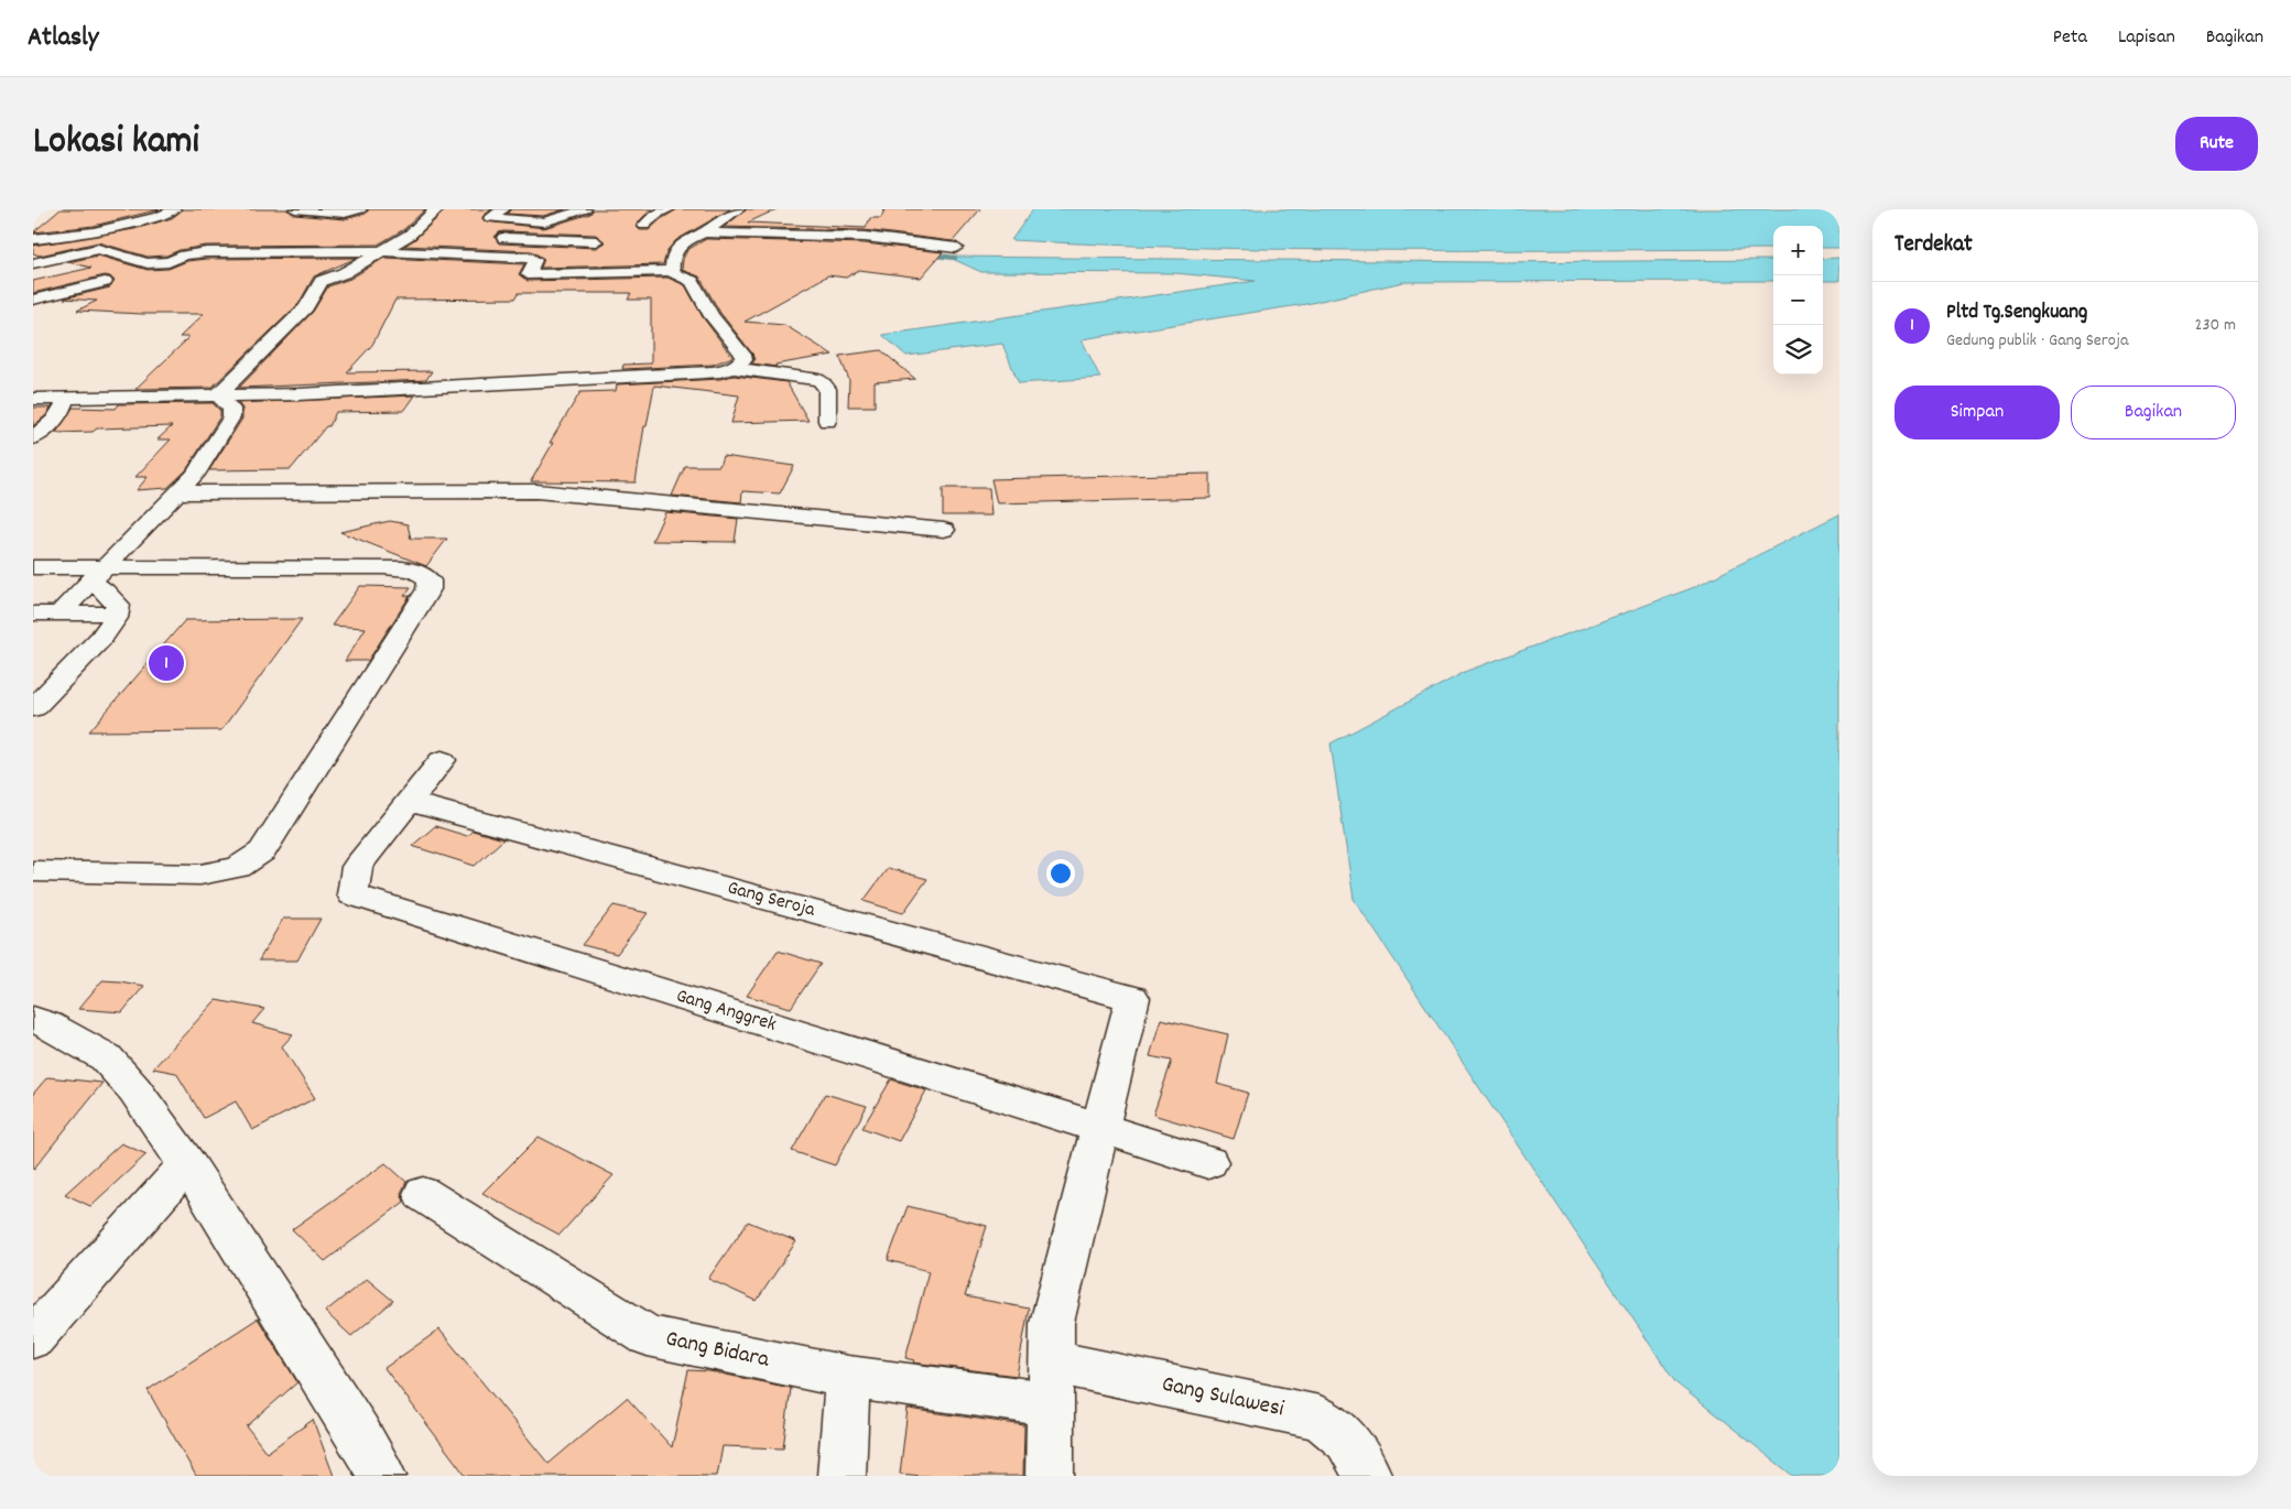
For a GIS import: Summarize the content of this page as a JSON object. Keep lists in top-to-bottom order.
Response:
{
  "streets": {
    "street": [
      "Gang Seroja",
      "Gang Anggrek",
      "Gang Bidara",
      "Gang Sulawesi"
    ]
  },
  "crossings": [
    ["Gang Seroja", "Gang Anggrek"],
    ["Gang Bidara", "Gang Sulawesi"]
  ],
  "page": {
    "header": "Atlasly",
    "nav": ["Peta", "Lapisan", "Bagikan"],
    "title": "Lokasi kami",
    "buttons": [
      "Rute",
      ["Simpan", "Bagikan"]
    ],
    "heading": "Terdekat",
    "map_buttons": ["+", "−"],
    "list": [
      {
        "mark": "1",
        "name": "Pltd Tg.Sengkuang",
        "note": "Gedung publik · Gang Seroja",
        "value": "230 m"
      }
    ],
    "pins": "1"
  }
}
